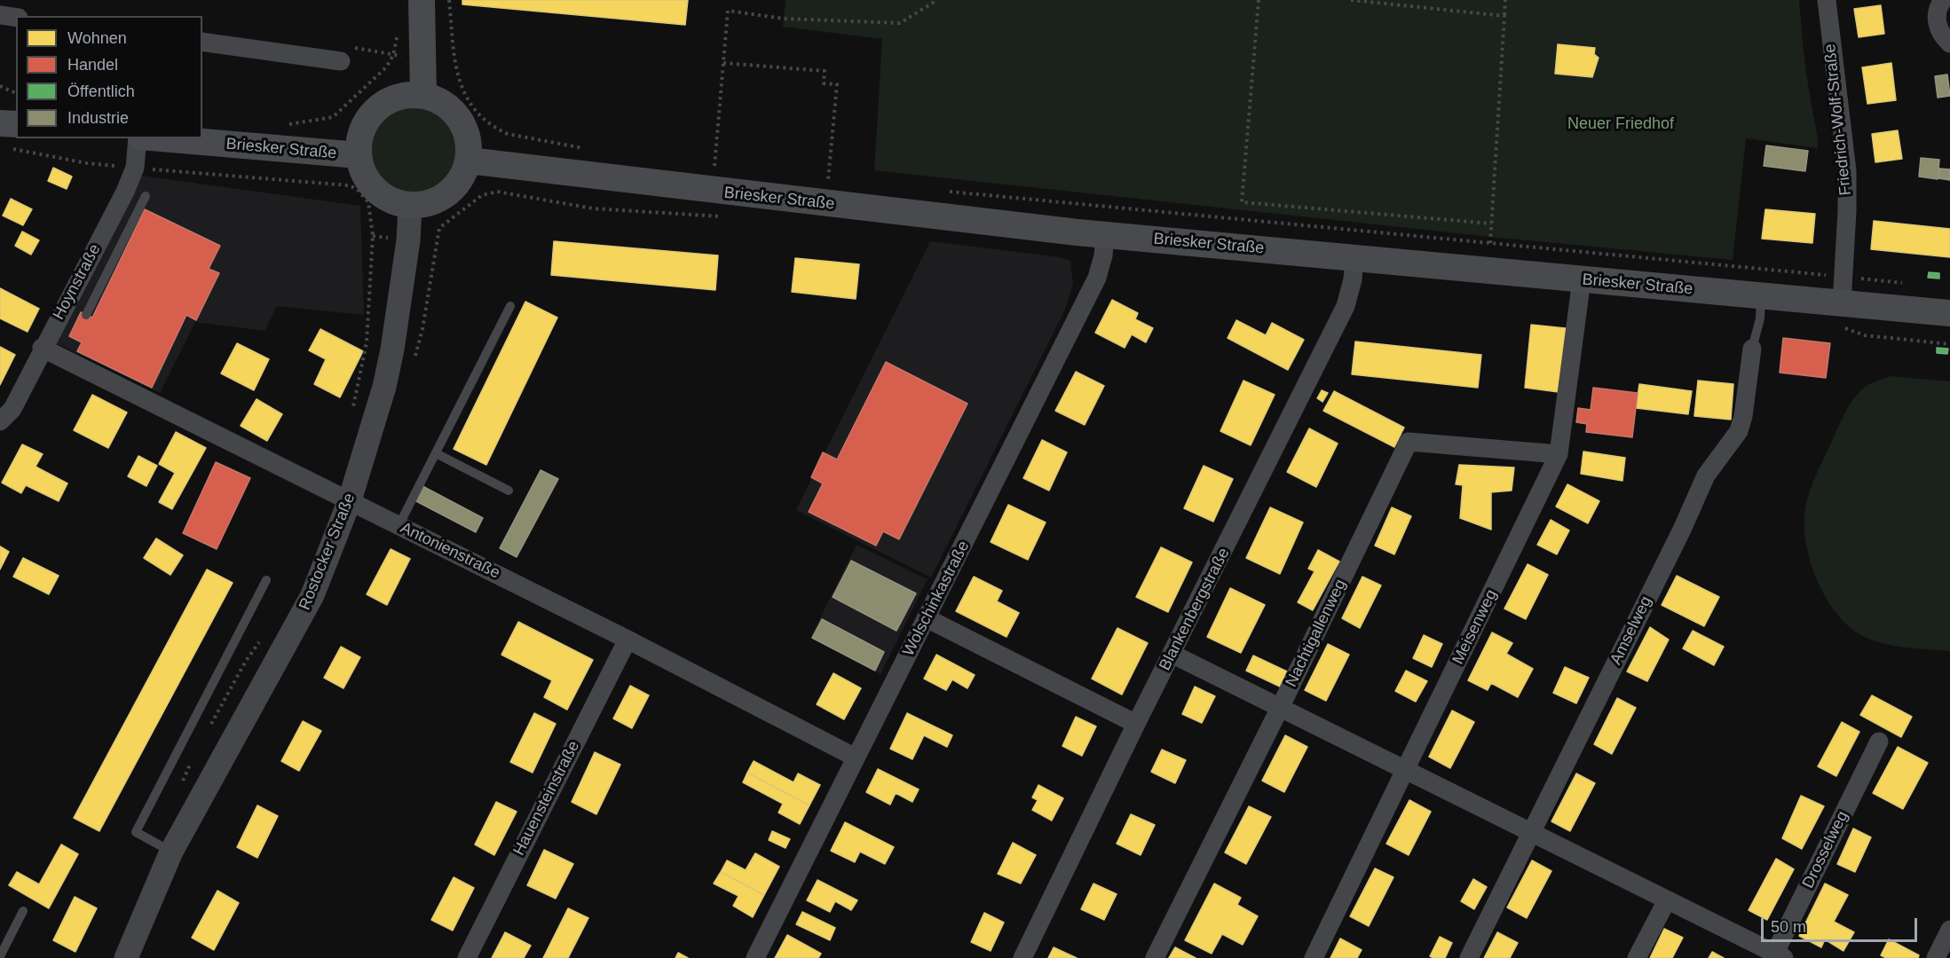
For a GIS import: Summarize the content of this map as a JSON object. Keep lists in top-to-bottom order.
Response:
{
  "streets": {
    "main road": ["Briesker Straße"],
    "street": [
      "Friedrich-Wolf-Straße",
      "Hoynstraße",
      "Antonienstraße",
      "Rostocker Straße",
      "Wolschinkastraße",
      "Blankenbergstraße",
      "Meisenweg",
      "Amselweg",
      "Nachtigallenweg",
      "Hauensteinstraße",
      "Drosselweg"
    ]
  },
  "crossings": [
    ["Friedrich-Wolf-Straße", "Briesker Straße"],
    ["Briesker Straße", "Rostocker Straße"],
    ["Briesker Straße", "Wolschinkastraße"],
    ["Briesker Straße", "Blankenbergstraße"],
    ["Briesker Straße", "Meisenweg"],
    ["Briesker Straße", "Amselweg"],
    ["Hoynstraße", "Antonienstraße"],
    ["Antonienstraße", "Rostocker Straße"],
    ["Antonienstraße", "Wolschinkastraße"],
    ["Antonienstraße", "Hauensteinstraße"],
    ["Meisenweg", "Nachtigallenweg"]
  ],
  "parks": ["Neuer Friedhof"],
  "legend": [
    "Wohnen",
    "Handel",
    "Öffentlich",
    "Industrie"
  ],
  "scale_bar": "50 m"
}
